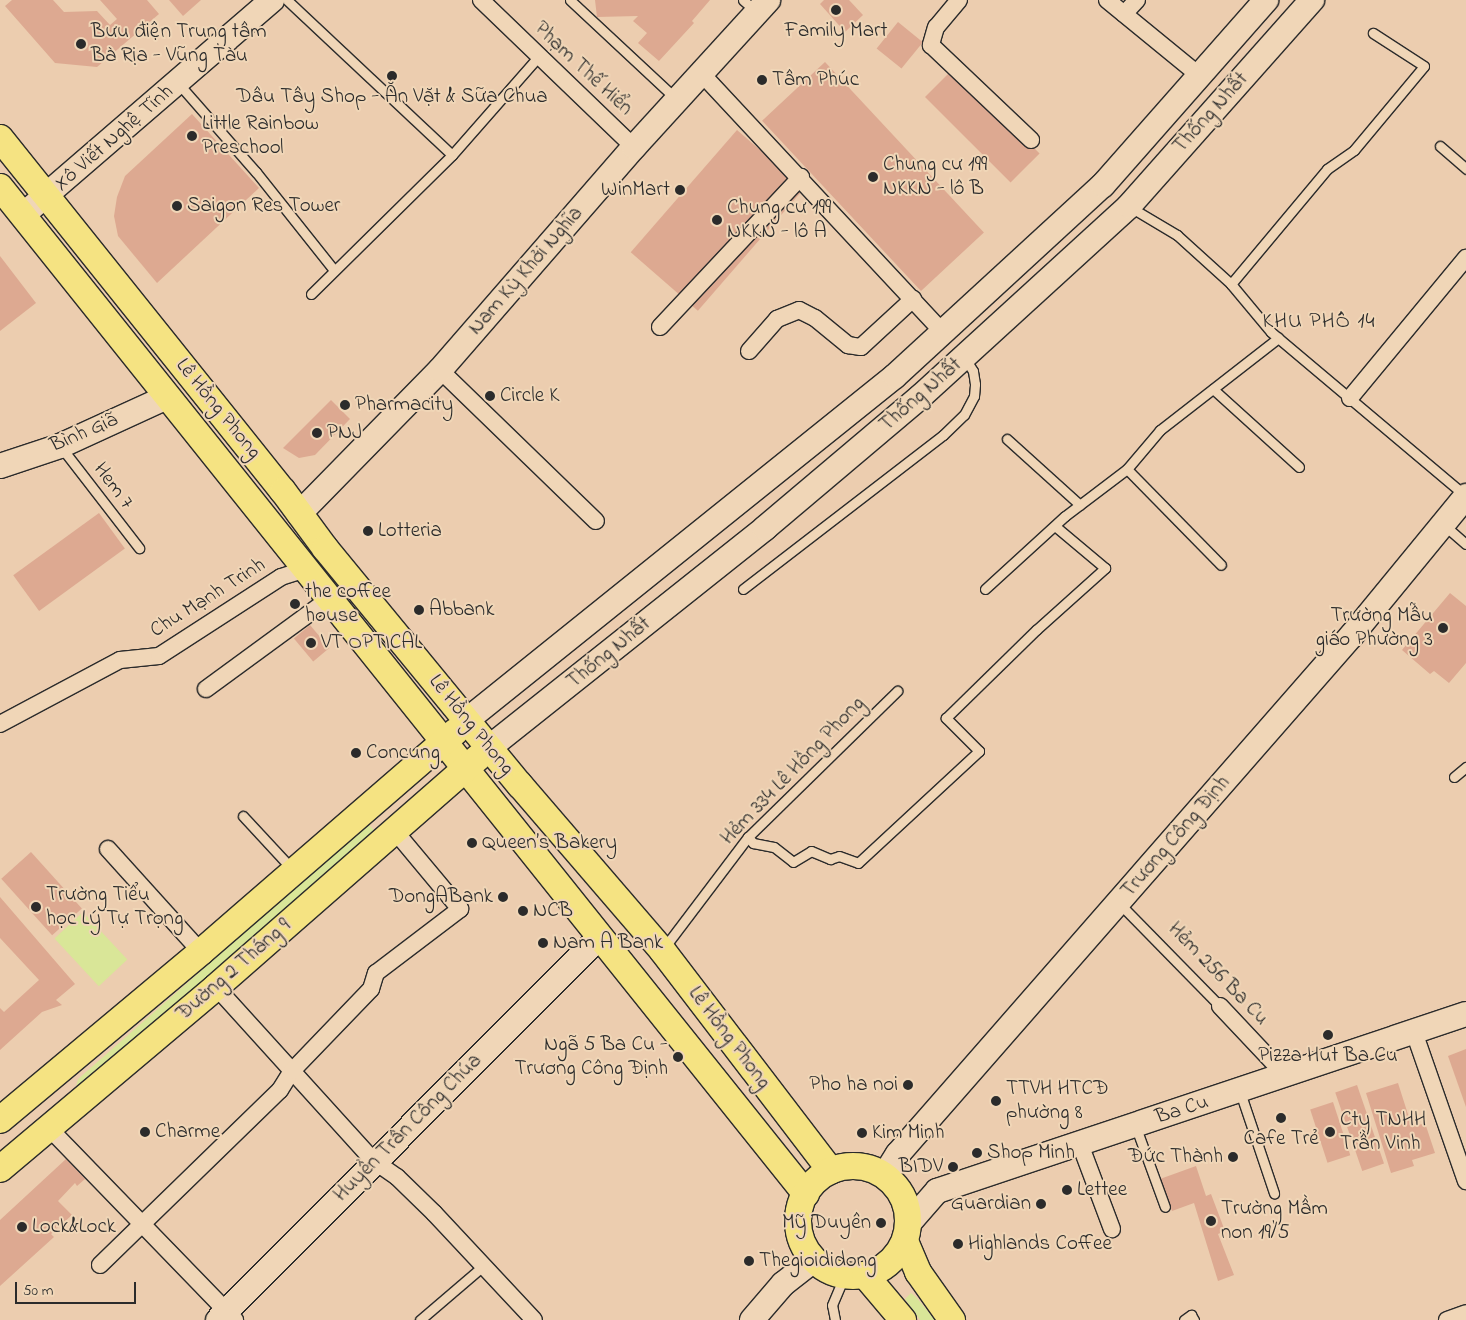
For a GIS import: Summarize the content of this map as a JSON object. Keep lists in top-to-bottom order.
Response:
{
  "streets": {
    "main road": [
      "Thống Nhất",
      "Xô Viết Nghệ Tĩnh",
      "Nam Kỳ Khởi Nghĩa",
      "Lê Hồng Phong",
      "Bình Giã",
      "Trương Công Định",
      "Đường 2 Tháng 9",
      "Ba Cu",
      "Huyền Trân Công Chúa"
    ],
    "street": ["Phạm Thế Hiển", "Chu Mạnh Trinh", "Hẻm 256 Ba Cu"],
    "lane": ["Hem 7", "Hẻm 334 Lê Hồng Phong"]
  },
  "crossings": [
    ["Phạm Thế Hiển", "Nam Kỳ Khởi Nghĩa"],
    ["Thống Nhất", "Lê Hồng Phong"],
    ["Thống Nhất", "Đường 2 Tháng 9"],
    ["Xô Viết Nghệ Tĩnh", "Lê Hồng Phong"],
    ["Nam Kỳ Khởi Nghĩa", "Lê Hồng Phong"],
    ["Lê Hồng Phong", "Bình Giã"],
    ["Lê Hồng Phong", "Chu Mạnh Trinh"],
    ["Lê Hồng Phong", "Hẻm 334 Lê Hồng Phong"],
    ["Lê Hồng Phong", "Trương Công Định"],
    ["Lê Hồng Phong", "Đường 2 Tháng 9"],
    ["Lê Hồng Phong", "Ba Cu"],
    ["Lê Hồng Phong", "Huyền Trân Công Chúa"],
    ["Bình Giã", "Hem 7"],
    ["Trương Công Định", "Hẻm 256 Ba Cu"],
    ["Trương Công Định", "Ba Cu"],
    ["Hẻm 256 Ba Cu", "Ba Cu"]
  ],
  "districts": ["KHU PHỐ 14"],
  "places": [
    "Family Mart",
    "Bưu điện Trung tâm Bà Rịa - Vũng Tàu",
    "Dâu Tây Shop - Ăn Vặt & Sữa Chua",
    "Tâm Phúc",
    "Little Rainbow Preschool",
    "Chung cư 199 NKKN - lô B",
    "WinMart",
    "Saigon Res Tower",
    "Chung cư 199 NKKN - lô A",
    "Circle K",
    "Pharmacity",
    "PNJ",
    "Lotteria",
    "the coffee house",
    "Abbank",
    "Trường Mẫu giáo Phường 3",
    "VT OPTICAL",
    "Concung",
    "Queen’s Bakery",
    "DongABank",
    "Trường Tiểu học Lý Tự Trọng",
    "NCB",
    "Nam A Bank",
    "Pizza Hut Ba Cu",
    "Ngã 5 Ba Cu - Trương Công Định",
    "Pho ha noi",
    "TTVH HTCĐ phường 8",
    "Cafe Trẻ",
    "Charme",
    "Cty TNHH Trần Vinh",
    "Kim Minh",
    "Shop Minh",
    "Đức Thành",
    "BIDV",
    "Lettee",
    "Guardian",
    "Trường Mầm non 19/5",
    "Mỹ Duyên",
    "Lock&Lock",
    "Highlands Coffee",
    "Thegioididong"
  ],
  "scale_bar": "50 m"
}
